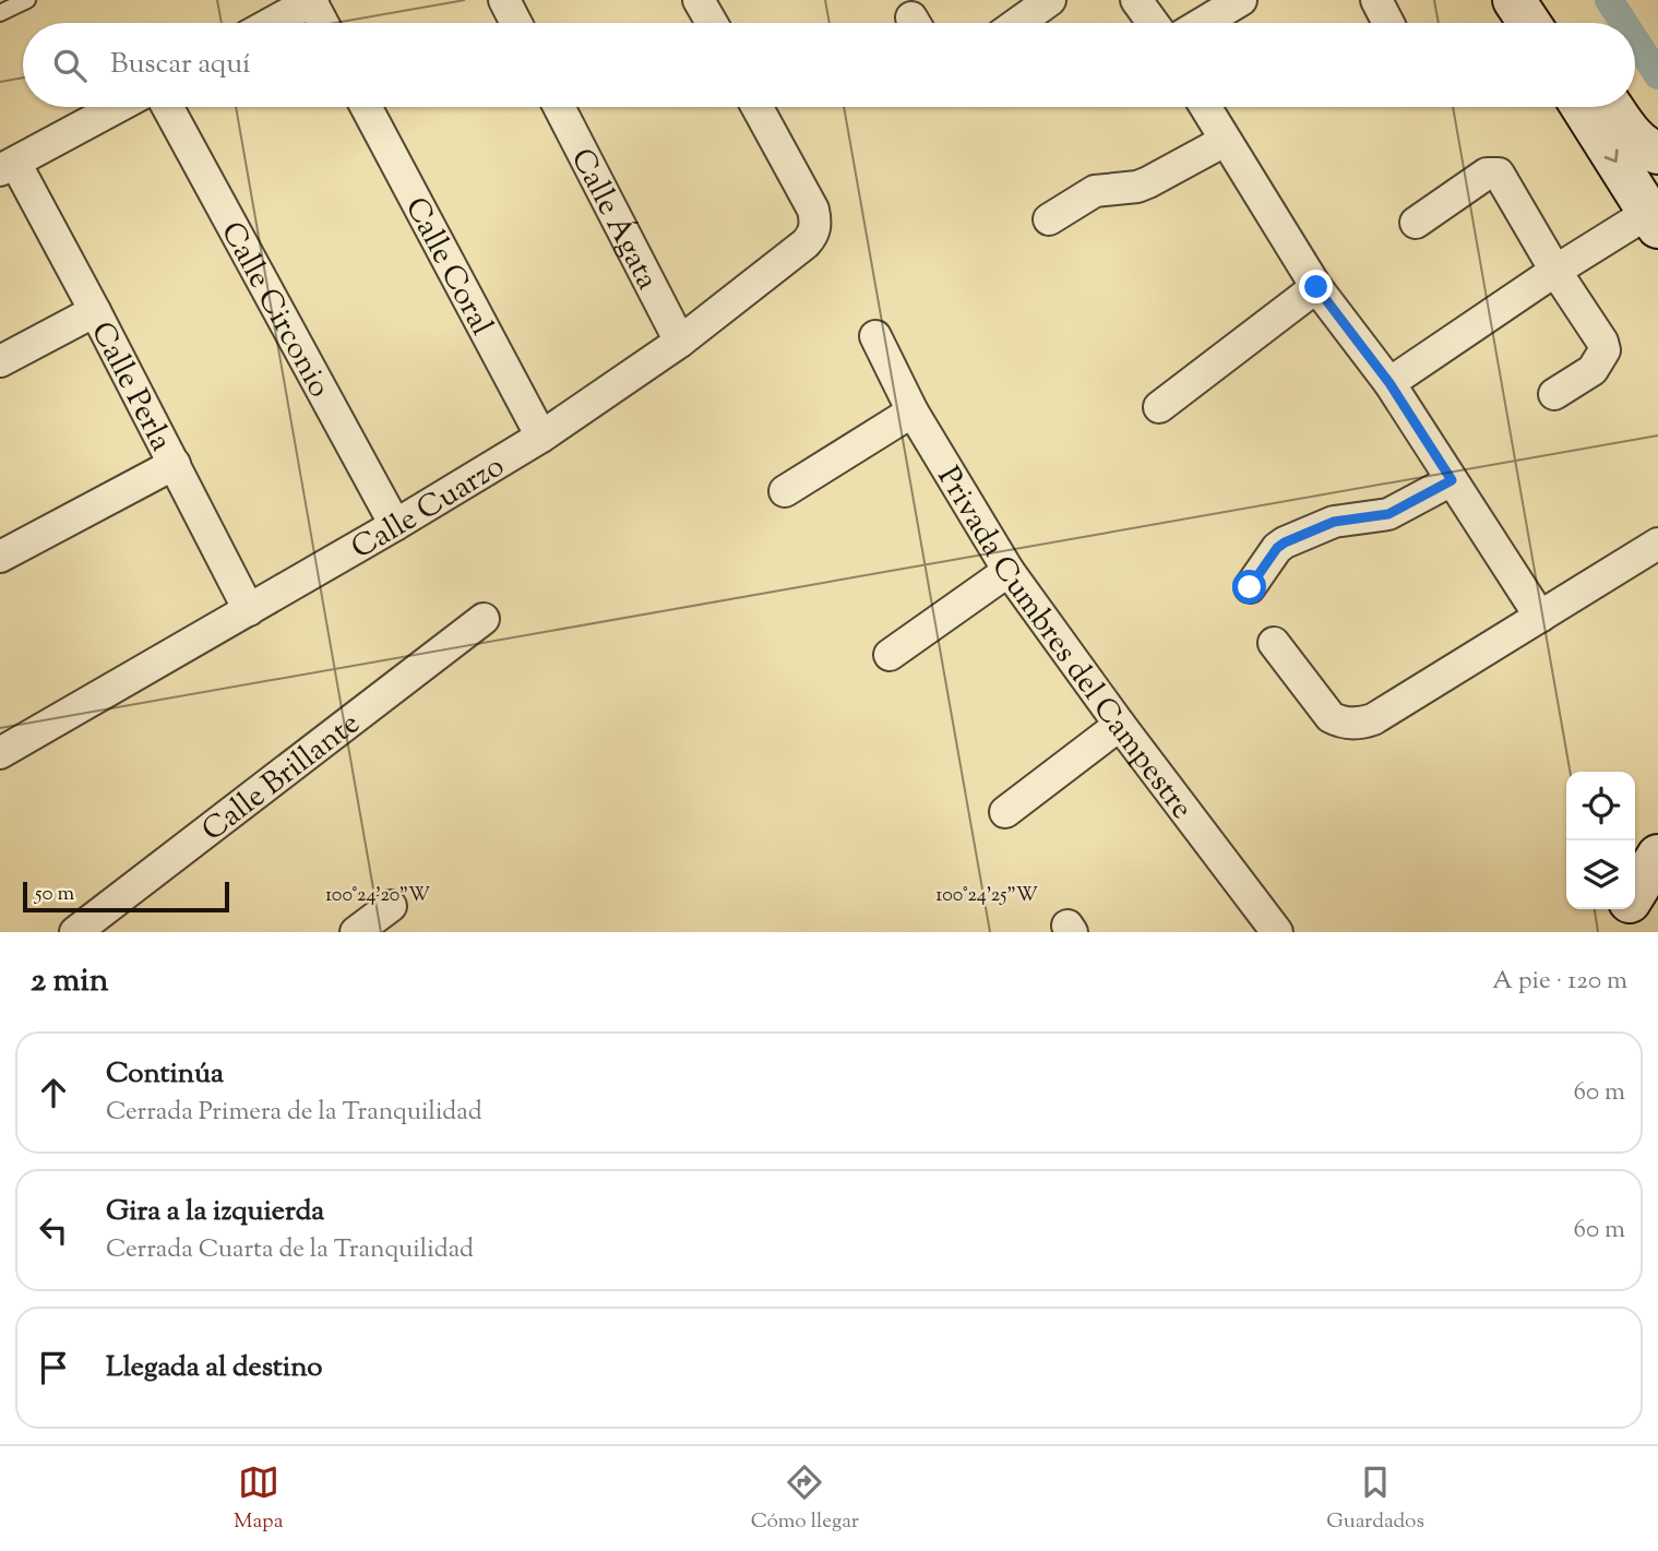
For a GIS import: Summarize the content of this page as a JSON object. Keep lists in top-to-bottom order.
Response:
{
  "streets": {
    "street": [
      "Calle Ágata",
      "Calle Coral",
      "Calle Circonio",
      "Calle Perla",
      "Calle Cuarzo",
      "Privada Cumbres del Campestre",
      "Calle Brillante"
    ]
  },
  "crossings": [
    ["Calle Ágata", "Calle Cuarzo"],
    ["Calle Coral", "Calle Cuarzo"],
    ["Calle Circonio", "Calle Cuarzo"],
    ["Calle Perla", "Calle Cuarzo"]
  ],
  "scale_bar": "50 m",
  "page": {
    "search": "Buscar aquí",
    "scale": "50 m",
    "heading": ["2 min", "A pie · 120 m"],
    "list": [
      ["Continúa", "Cerrada Primera de la Tranquilidad", "60 m"],
      ["Gira a la izquierda", "Cerrada Cuarta de la Tranquilidad", "60 m"],
      "Llegada al destino"
    ],
    "nav": ["Mapa", "Cómo llegar", "Guardados"]
  },
  "coordinates": ["100°24'20\"W", "100°24'25\"W"]
}
